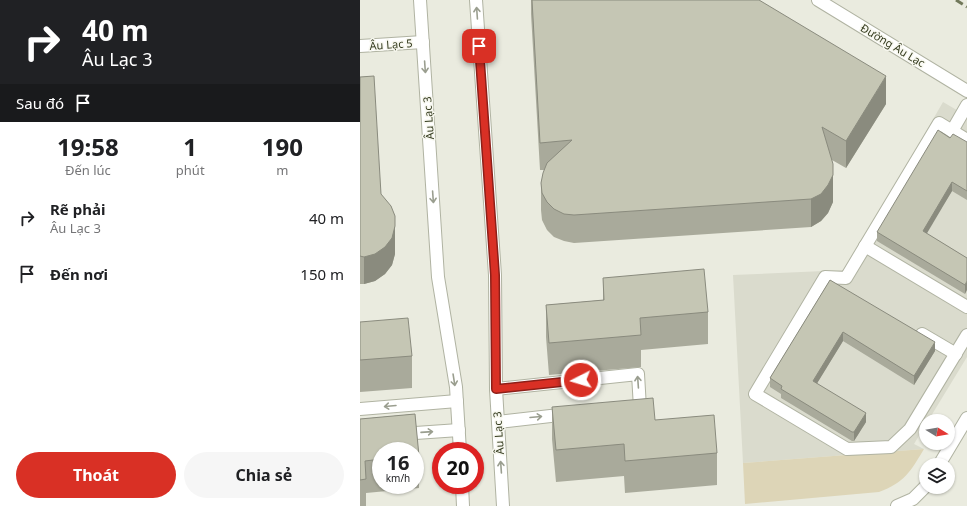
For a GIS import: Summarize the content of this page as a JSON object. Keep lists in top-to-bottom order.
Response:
{
  "streets": {
    "street": ["Âu Lạc 5", "Đường Âu Lạc", "Âu Lạc 3"]
  },
  "crossings": [
    ["Âu Lạc 5", "Âu Lạc 3"]
  ],
  "north": "right",
  "page": {
    "turn": ["40 m", "Âu Lạc 3"],
    "then": "Sau đó",
    "eta": [
      "19:58",
      "Đến lúc",
      "1",
      "phút",
      "190",
      "m"
    ],
    "list": [
      {
        "name": "Rẽ phải",
        "note": "Âu Lạc 3",
        "value": "40 m"
      },
      {
        "name": "Đến nơi",
        "value": "150 m"
      }
    ],
    "speed": "16 km/h",
    "limit": "20",
    "buttons": ["Thoát", "Chia sẻ"]
  }
}
